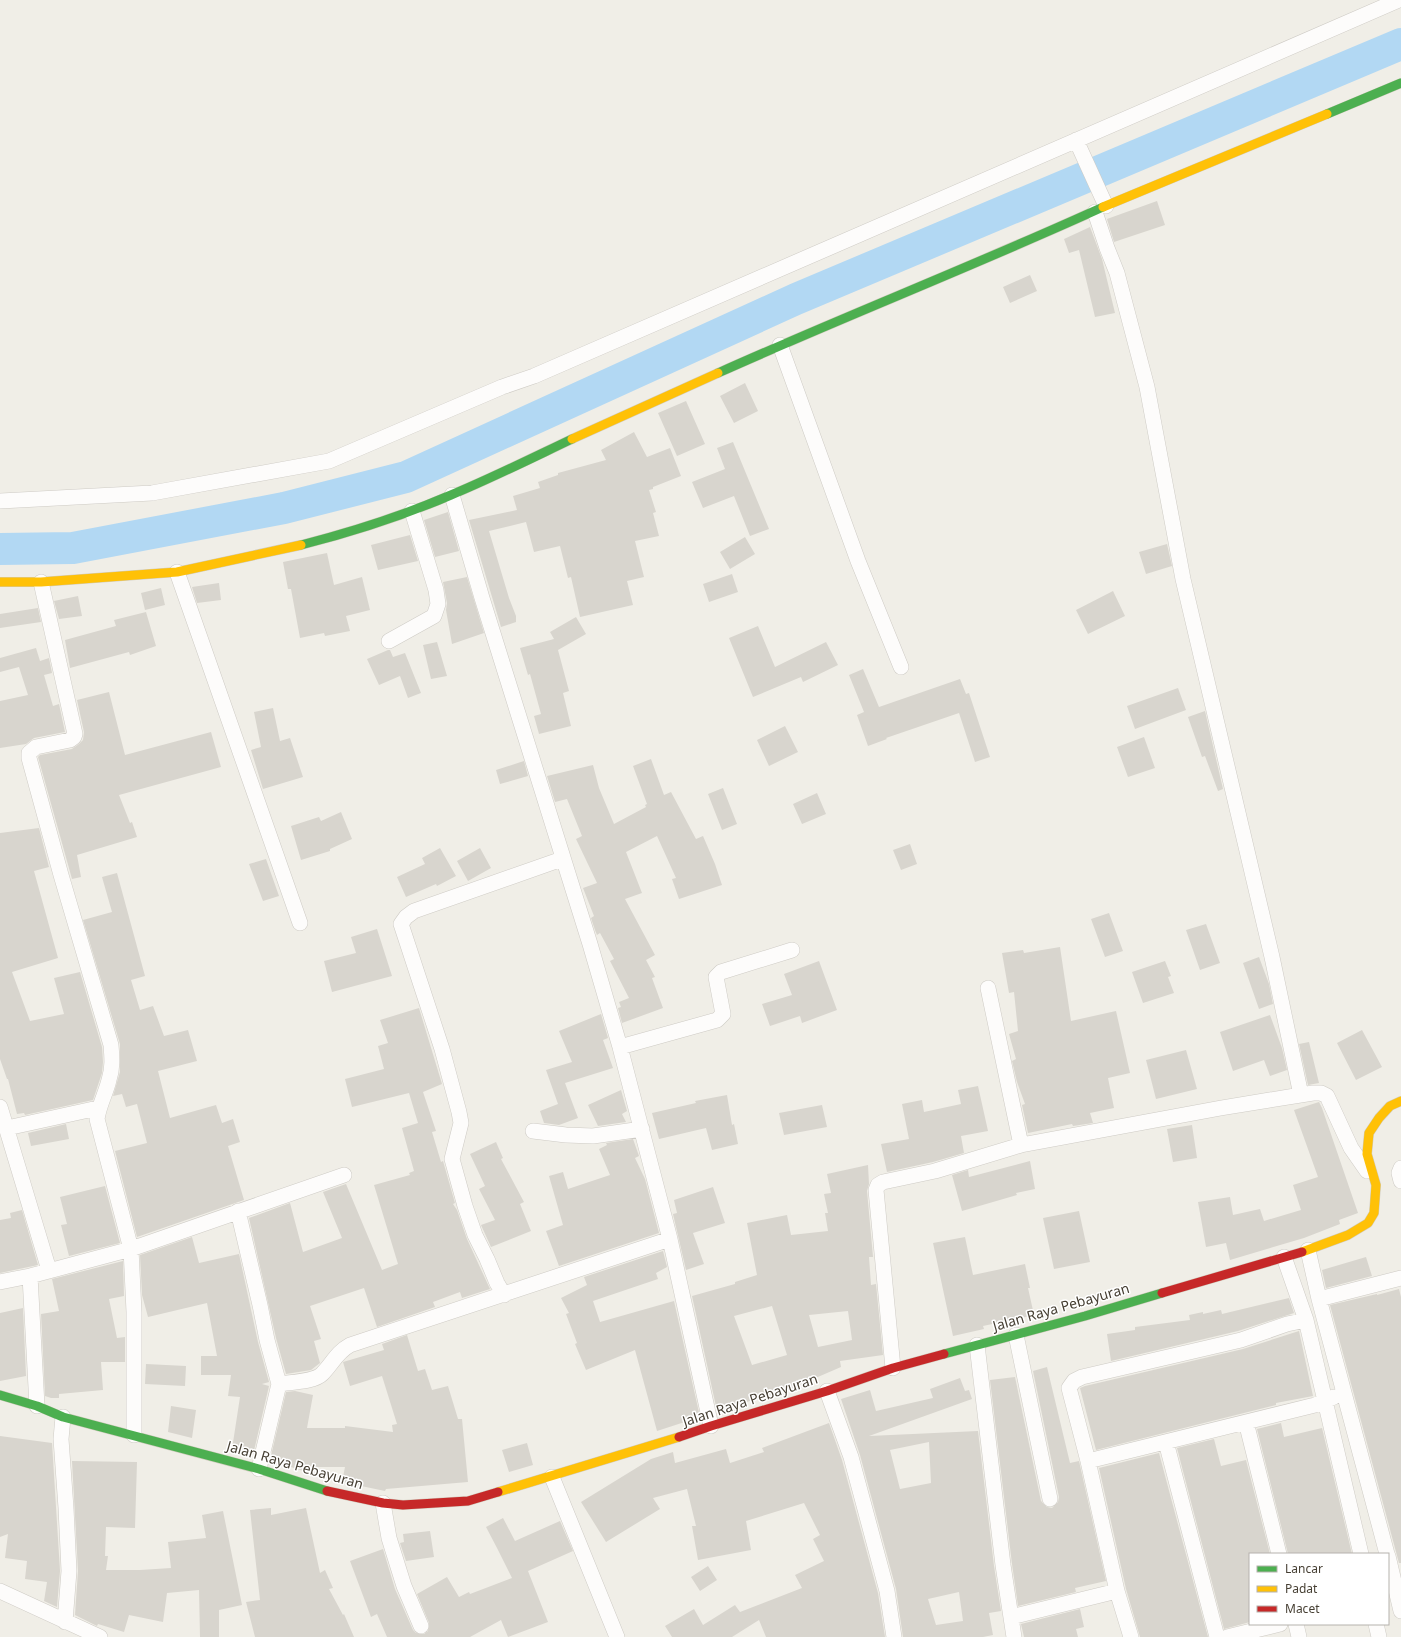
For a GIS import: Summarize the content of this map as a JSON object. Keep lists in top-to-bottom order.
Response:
{
  "streets": {
    "main road": ["Jalan Raya Pebayuran"]
  },
  "legend": ["Lancar", "Padat", "Macet"]
}
